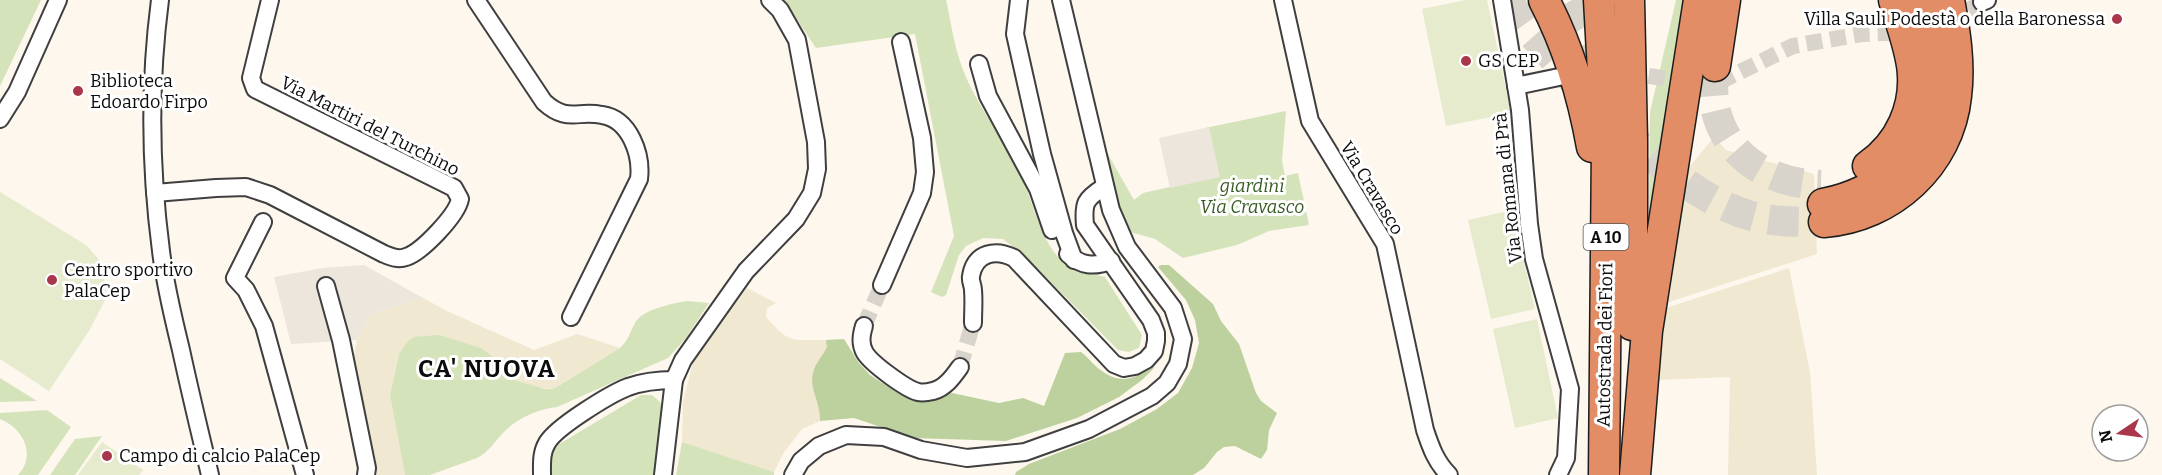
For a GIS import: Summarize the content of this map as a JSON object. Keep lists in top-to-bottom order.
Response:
{
  "streets": {
    "highway": ["A 10", "Autostrada dei Fiori"],
    "street": ["Via Martiri del Turchino", "Via Cravasco", "Via Romana di Prà"]
  },
  "districts": ["CA' NUOVA"],
  "parks": ["giardini Via Cravasco"],
  "places": [
    "Villa Sauli Podestà o della Baronessa",
    "GS CEP",
    "Biblioteca Edoardo Firpo",
    "Centro sportivo PalaCep",
    "Campo di calcio PalaCep"
  ],
  "north": "left"
}
